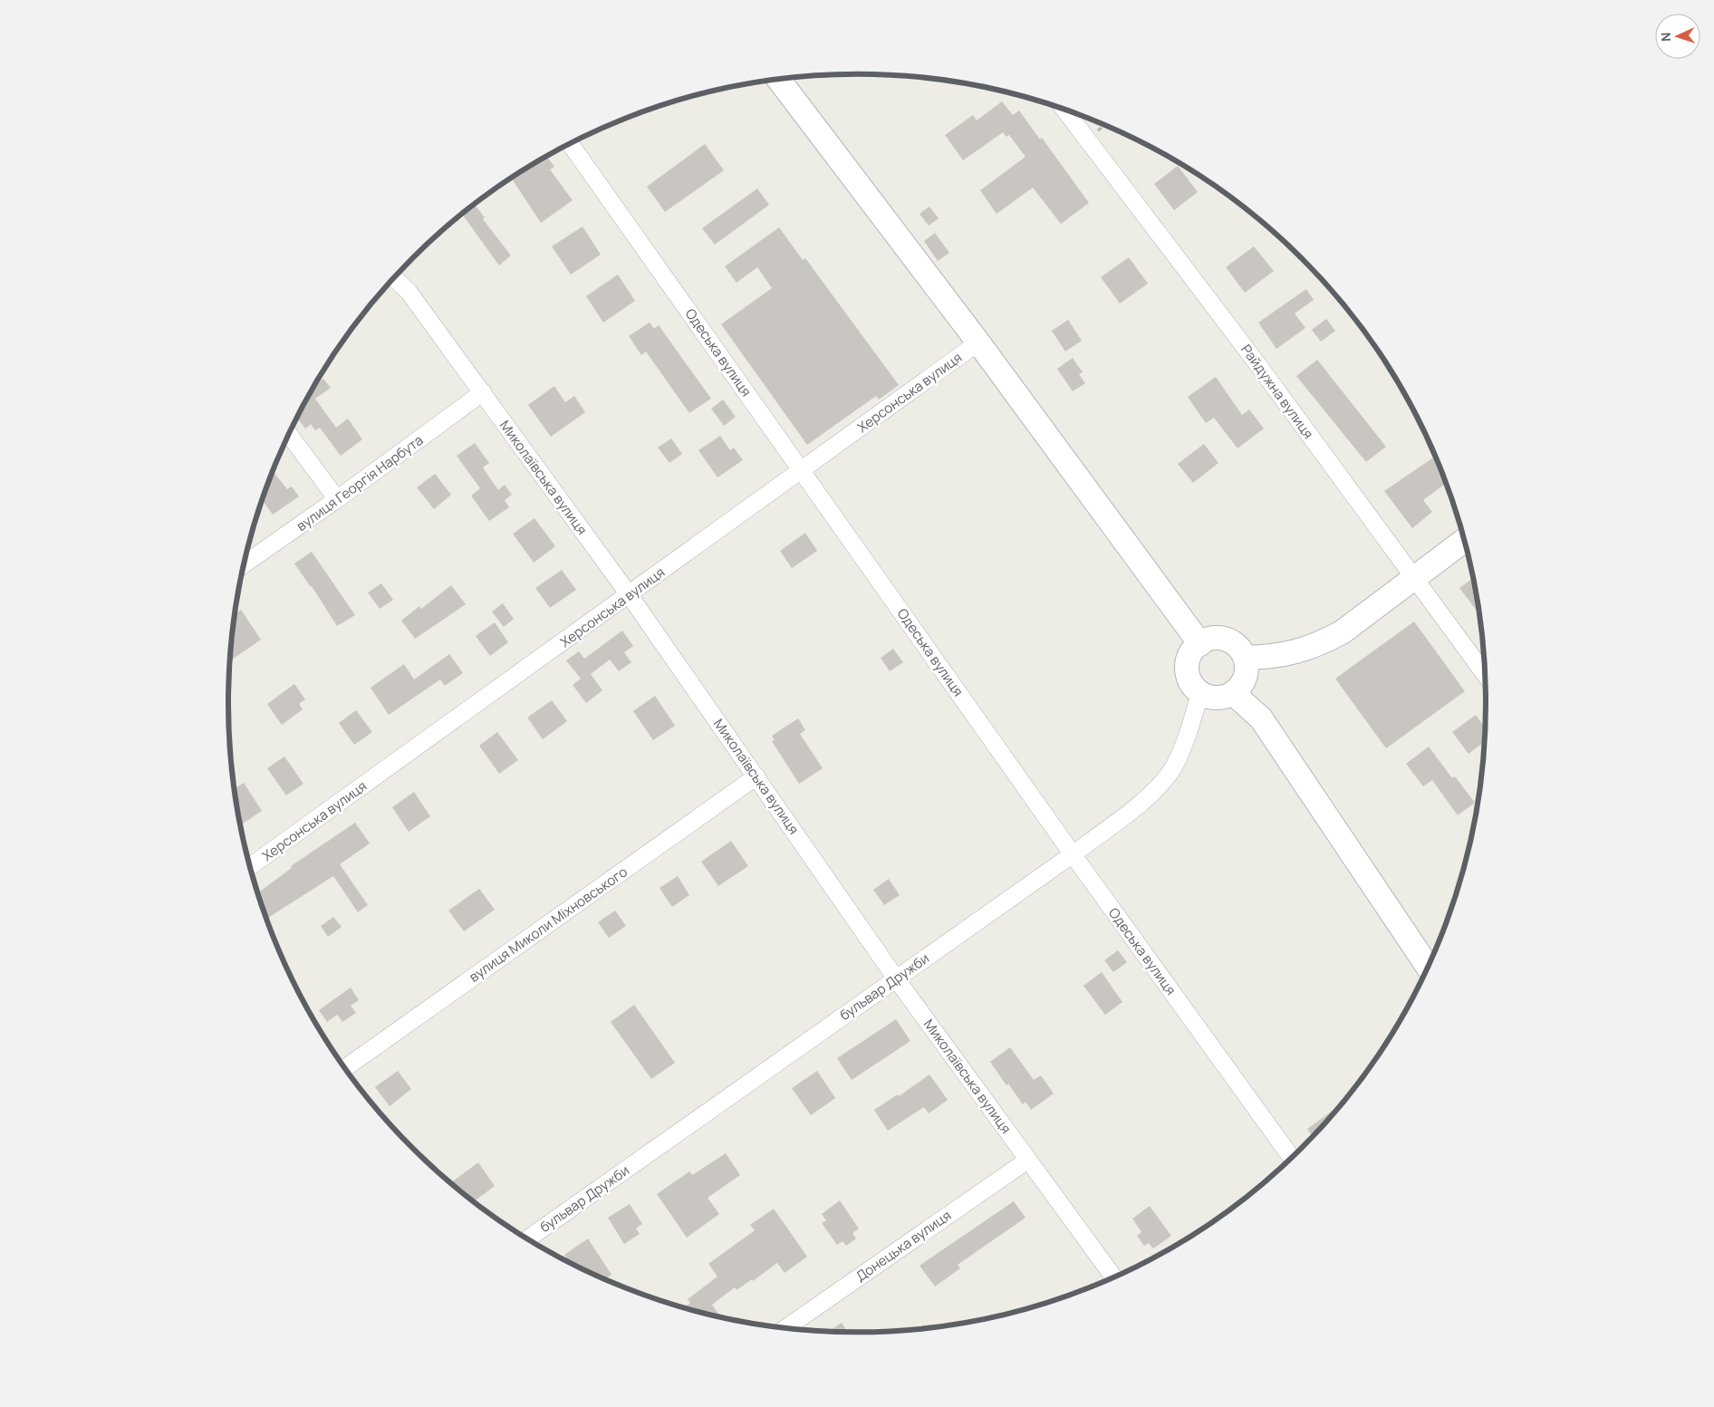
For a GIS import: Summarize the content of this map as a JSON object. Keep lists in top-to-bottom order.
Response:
{
  "streets": {
    "street": [
      "Одеська вулиця",
      "Райдужна вулиця",
      "Херсонська вулиця",
      "Миколаївська вулиця",
      "вулиця Георгія Нарбута",
      "вулиця Миколи Міхновського",
      "бульвар Дружби",
      "Донецька вулиця"
    ]
  },
  "crossings": [
    ["Одеська вулиця", "Херсонська вулиця"],
    ["Одеська вулиця", "бульвар Дружби"],
    ["Херсонська вулиця", "Миколаївська вулиця"],
    ["Миколаївська вулиця", "вулиця Георгія Нарбута"],
    ["Миколаївська вулиця", "вулиця Миколи Міхновського"],
    ["Миколаївська вулиця", "бульвар Дружби"],
    ["Миколаївська вулиця", "Донецька вулиця"]
  ],
  "north": "left"
}
